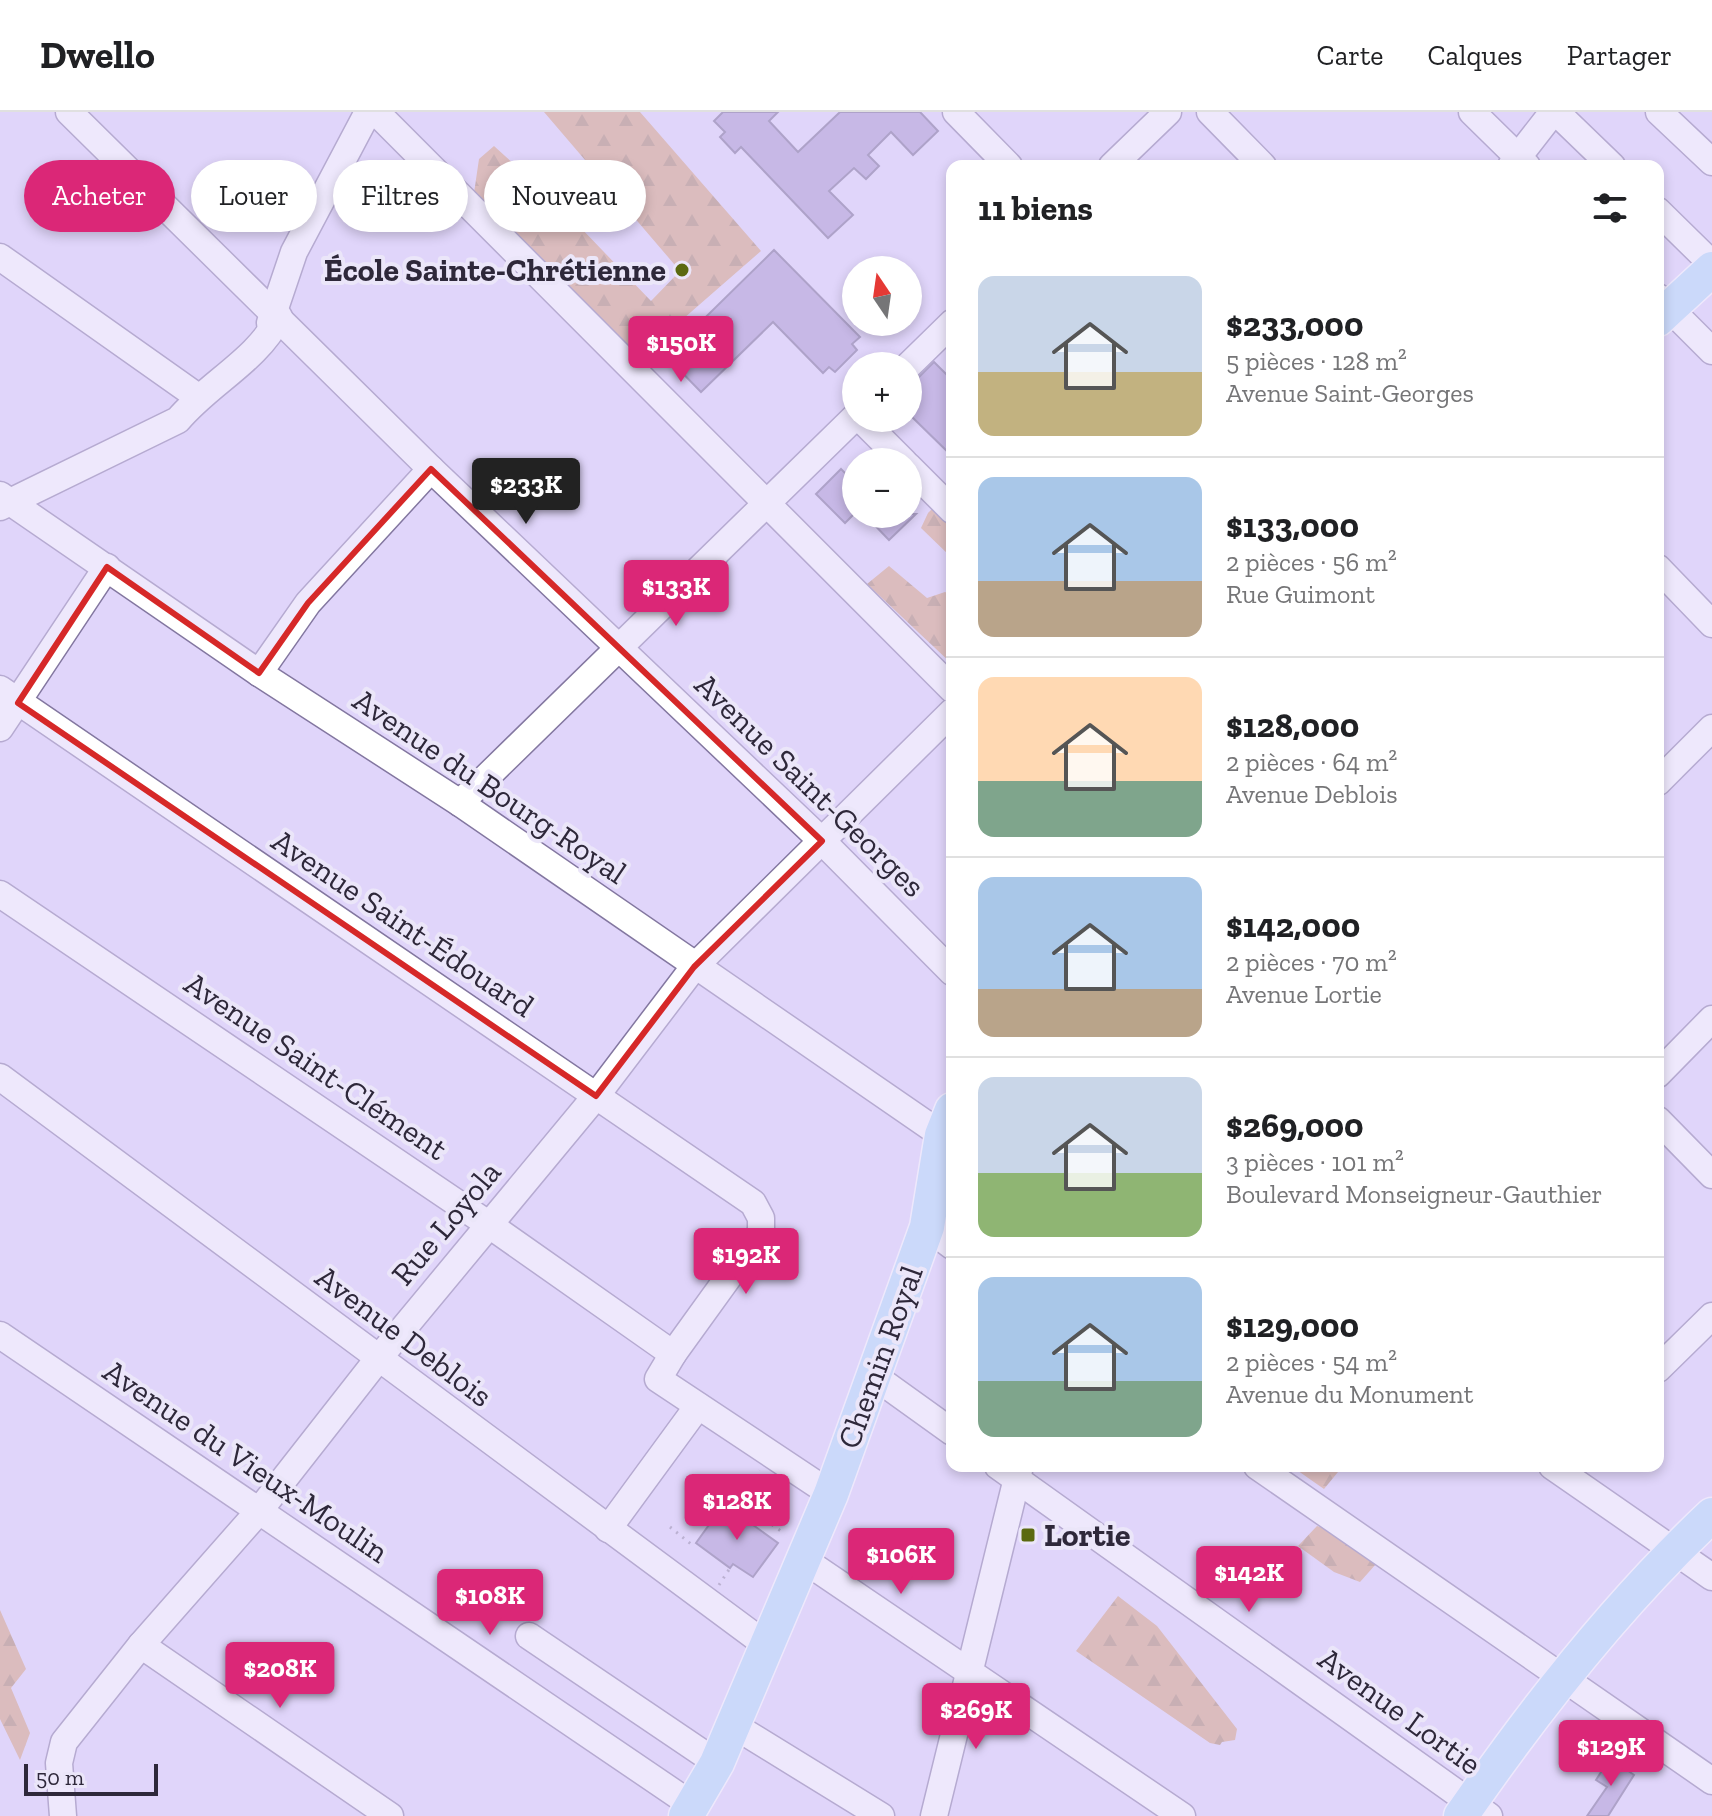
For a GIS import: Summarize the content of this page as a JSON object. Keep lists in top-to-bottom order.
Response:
{
  "streets": {
    "main road": ["Chemin Royal"],
    "street": [
      "Avenue Saint-Georges",
      "Avenue du Bourg-Royal",
      "Avenue Saint-Édouard",
      "Avenue Saint-Clément",
      "Rue Loyola",
      "Avenue Deblois",
      "Avenue du Vieux-Moulin",
      "Avenue Lortie"
    ]
  },
  "crossings": [
    ["Avenue Saint-Georges", "Rue Loyola"],
    ["Avenue du Bourg-Royal", "Rue Loyola"],
    ["Avenue Saint-Édouard", "Avenue Saint-Clément"],
    ["Avenue Saint-Édouard", "Rue Loyola"],
    ["Avenue Saint-Clément", "Rue Loyola"],
    ["Rue Loyola", "Avenue Deblois"],
    ["Rue Loyola", "Avenue du Vieux-Moulin"],
    ["Avenue Deblois", "Chemin Royal"],
    ["Chemin Royal", "Avenue du Vieux-Moulin"]
  ],
  "places": {
    "other": ["École Sainte-Chrétienne"],
    "transit": ["Lortie"]
  },
  "scale_bar": "50 m",
  "north": "top",
  "page": {
    "header": "Dwello",
    "nav": ["Carte", "Calques", "Partager"],
    "chip": [
      "Acheter",
      "Louer",
      "Filtres",
      "Nouveau"
    ],
    "heading": "11 biens",
    "map_buttons": ["+", "−"],
    "list": [
      {
        "name": "$233,000",
        "note": "5 pièces · 128 m² · Avenue Saint-Georges"
      },
      {
        "name": "$133,000",
        "note": "2 pièces · 56 m² · Rue Guimont"
      },
      {
        "name": "$128,000",
        "note": "2 pièces · 64 m² · Avenue Deblois"
      },
      {
        "name": "$142,000",
        "note": "2 pièces · 70 m² · Avenue Lortie"
      },
      {
        "name": "$269,000",
        "note": "3 pièces · 101 m² · Boulevard Monseigneur-Gauthier"
      },
      {
        "name": "$129,000",
        "note": "2 pièces · 54 m² · Avenue du Monument"
      }
    ],
    "price": [
      "$150K",
      "$233K",
      "$133K",
      "$192K",
      "$128K",
      "$106K",
      "$142K",
      "$108K",
      "$208K",
      "$269K",
      "$129K"
    ],
    "scale": "50 m"
  }
}
